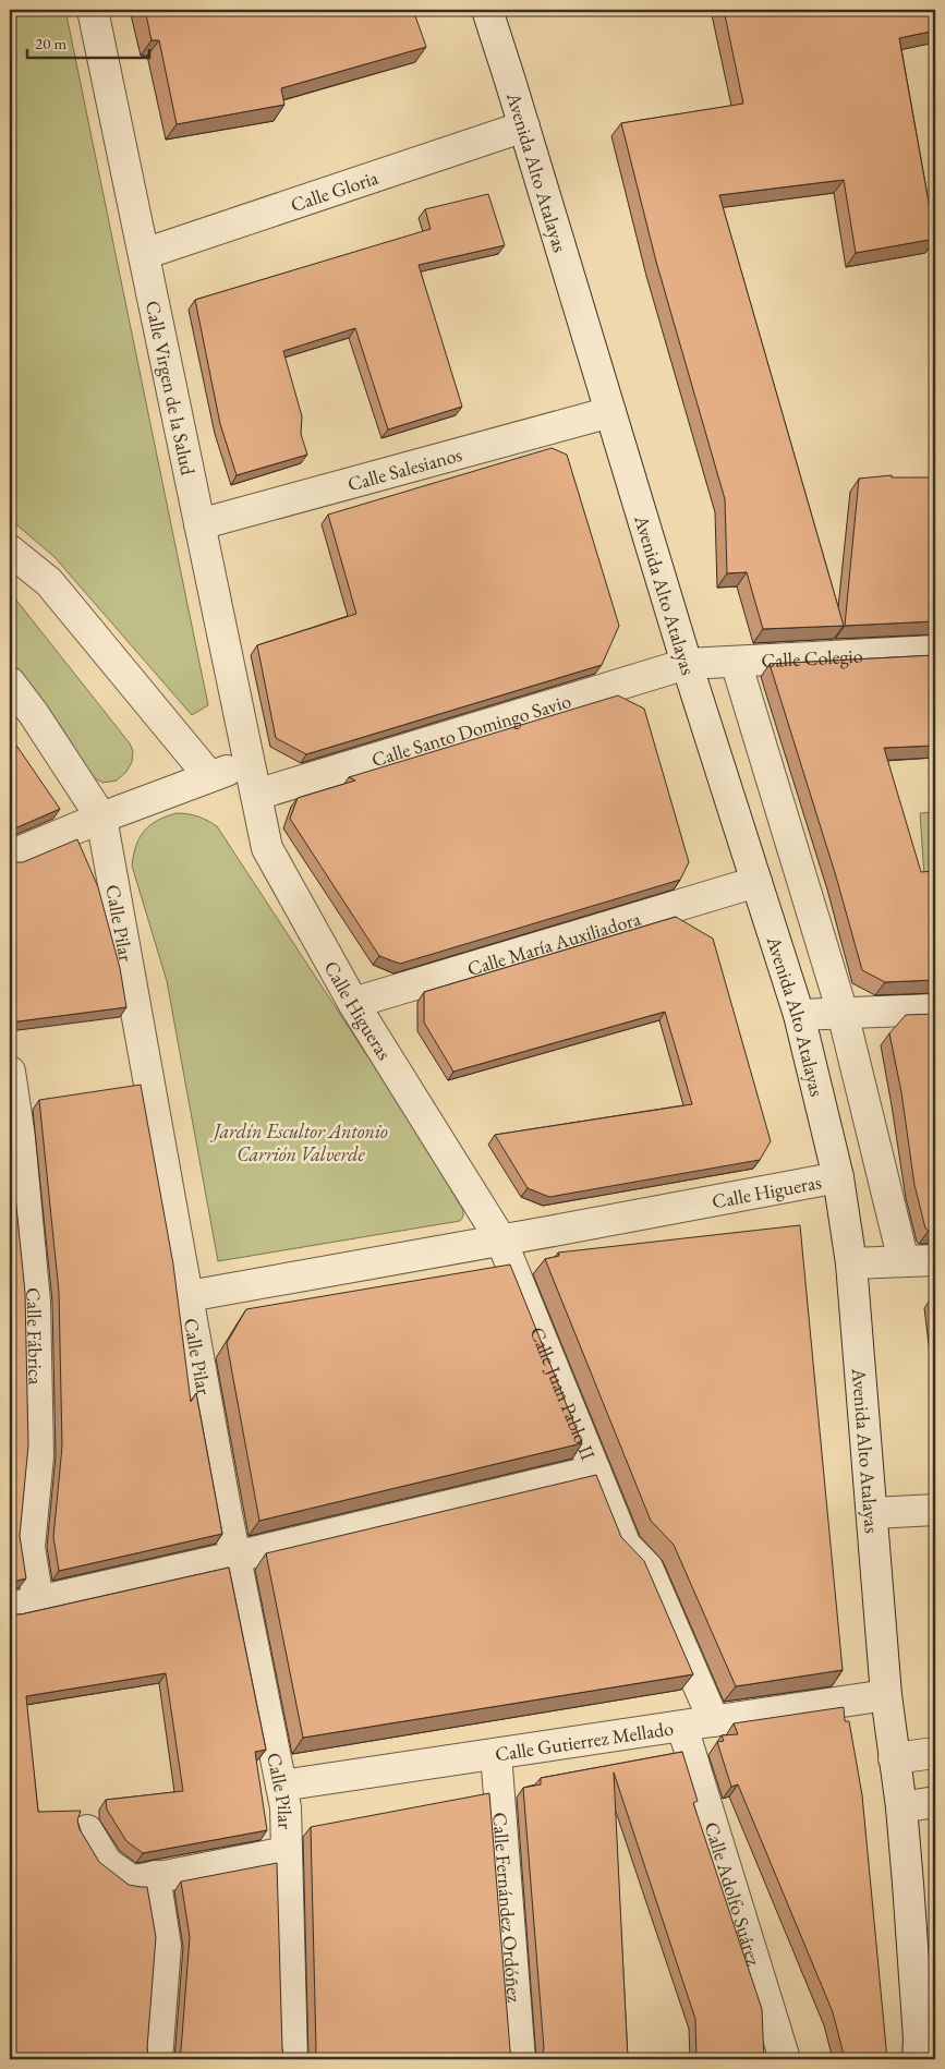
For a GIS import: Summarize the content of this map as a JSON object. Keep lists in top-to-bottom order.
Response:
{
  "streets": {
    "street": [
      "Avenida Alto Atalayas",
      "Calle Gloria",
      "Calle Virgen de la Salud",
      "Calle Salesianos",
      "Calle Colegio",
      "Calle Santo Domingo Savio",
      "Calle Pilar",
      "Calle María Auxiliadora",
      "Calle Higueras",
      "Calle Fábrica",
      "Calle Juan Pablo II",
      "Calle Gutierrez Mellado",
      "Calle Adolfo Suárez",
      "Calle Fernández Ordóñez"
    ]
  },
  "crossings": [
    ["Avenida Alto Atalayas", "Calle Gloria"],
    ["Avenida Alto Atalayas", "Calle Salesianos"],
    ["Avenida Alto Atalayas", "Calle Colegio"],
    ["Avenida Alto Atalayas", "Calle Santo Domingo Savio"],
    ["Avenida Alto Atalayas", "Calle María Auxiliadora"],
    ["Avenida Alto Atalayas", "Calle Higueras"],
    ["Avenida Alto Atalayas", "Calle Gutierrez Mellado"],
    ["Calle Gloria", "Calle Virgen de la Salud"],
    ["Calle Virgen de la Salud", "Calle Salesianos"],
    ["Calle Virgen de la Salud", "Calle Higueras"],
    ["Calle Colegio", "Calle Santo Domingo Savio"],
    ["Calle Santo Domingo Savio", "Calle Higueras"],
    ["Calle Pilar", "Calle Higueras"],
    ["Calle Pilar", "Calle Gutierrez Mellado"],
    ["Calle María Auxiliadora", "Calle Higueras"],
    ["Calle Higueras", "Calle Juan Pablo II"],
    ["Calle Juan Pablo II", "Calle Gutierrez Mellado"],
    ["Calle Gutierrez Mellado", "Calle Adolfo Suárez"],
    ["Calle Gutierrez Mellado", "Calle Fernández Ordóñez"]
  ],
  "parks": ["Jardín Escultor Antonio Carrión Valverde"],
  "scale_bar": "20 m"
}
